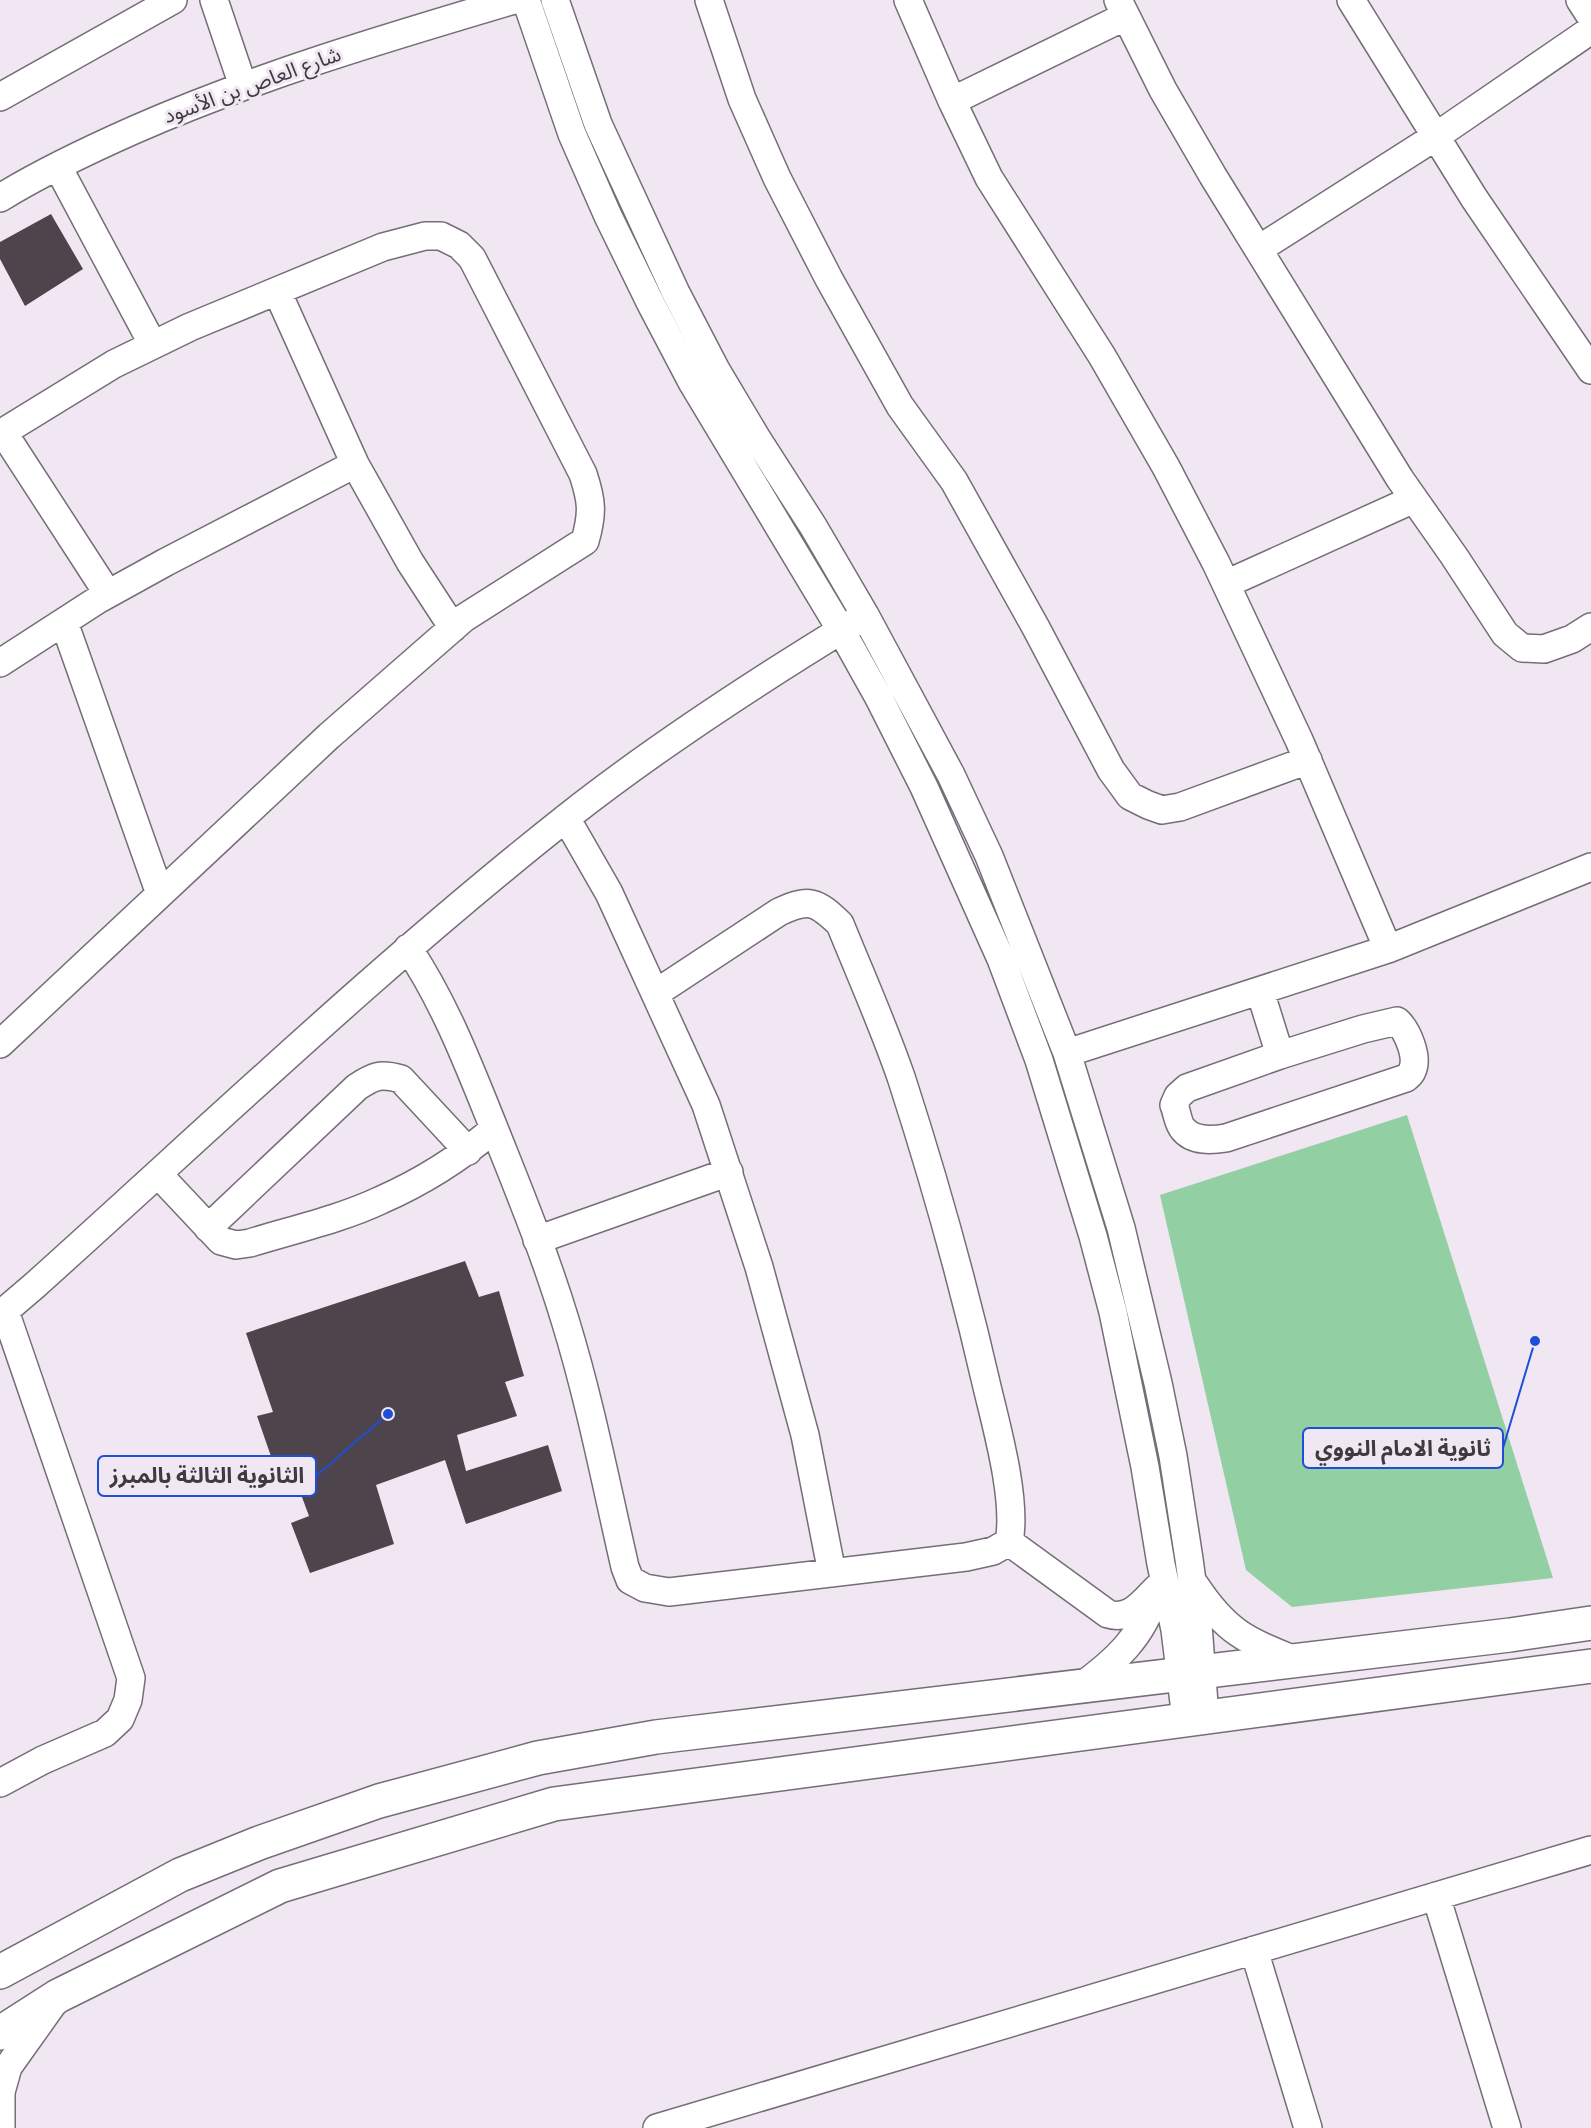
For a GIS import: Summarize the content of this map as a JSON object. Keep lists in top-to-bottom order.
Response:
{
  "streets": {
    "street": ["شارع العاص بن الأسود"]
  },
  "places": ["ثانوية الامام النووي", "الثانوية الثالثة بالمبرز"]
}
